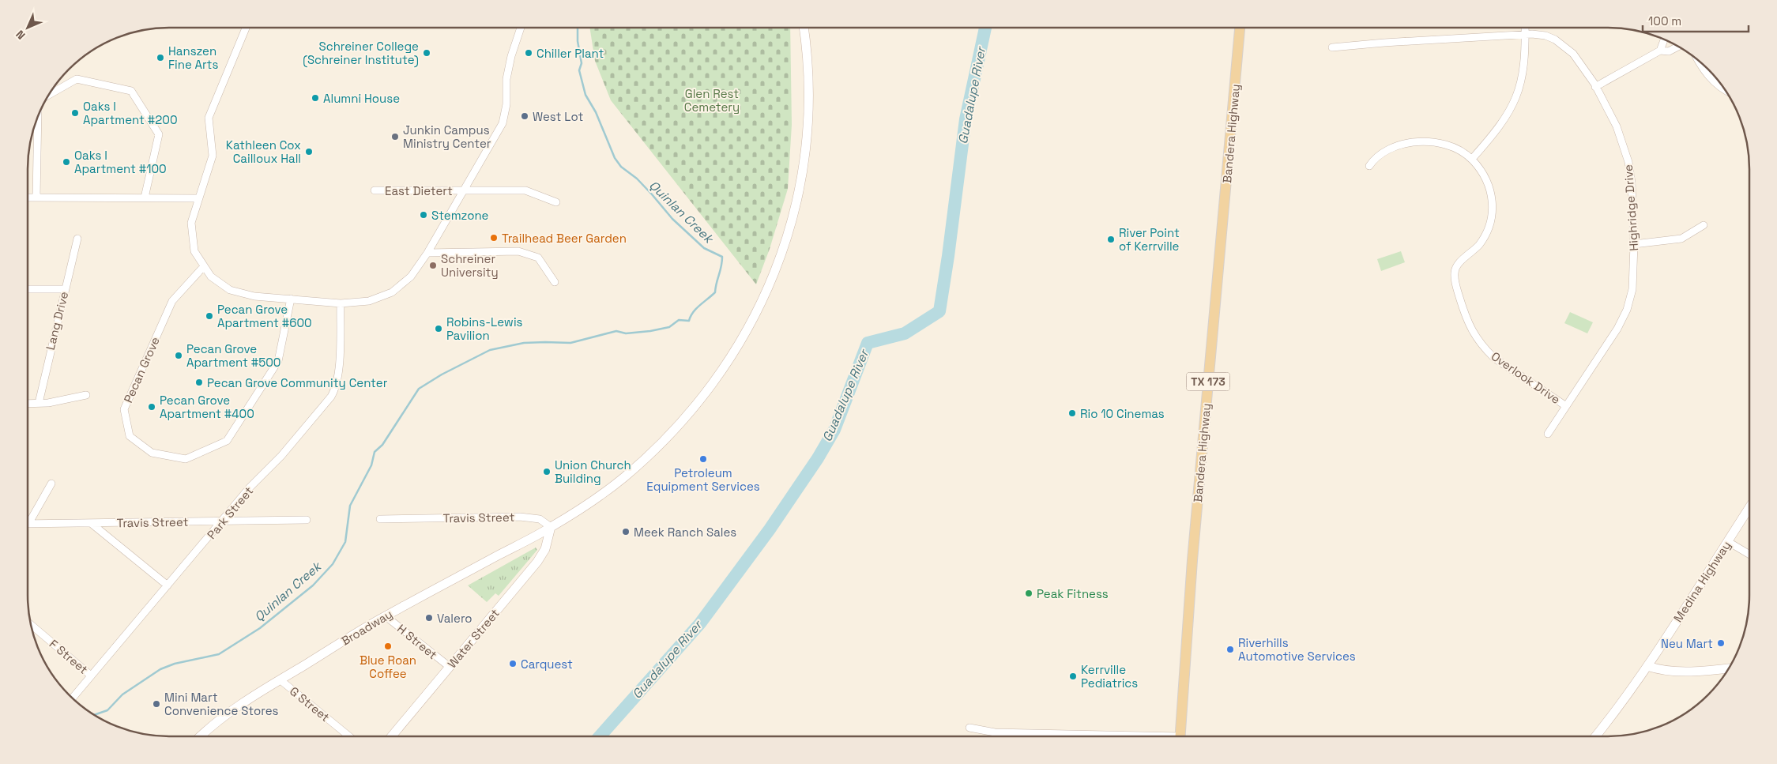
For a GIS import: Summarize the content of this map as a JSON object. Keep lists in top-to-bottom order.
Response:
{
  "streets": {
    "main road": [
      "Bandera Highway",
      "TX 173",
      "Medina Highway",
      "Broadway",
      "Water Street"
    ],
    "street": [
      "East Dietert",
      "Highridge Drive",
      "Lang Drive",
      "Pecan Grove",
      "Overlook Drive",
      "Park Street",
      "Travis Street",
      "H Street",
      "F Street",
      "G Street"
    ]
  },
  "crossings": [
    ["Highridge Drive", "Overlook Drive"],
    ["Park Street", "Travis Street"],
    ["Park Street", "F Street"],
    ["Travis Street", "Broadway"],
    ["Travis Street", "Water Street"],
    ["Broadway", "Water Street"],
    ["Broadway", "H Street"],
    ["Broadway", "G Street"],
    ["Water Street", "H Street"]
  ],
  "water": ["Guadalupe River", "Quinlan Creek"],
  "parks": ["Glen Rest Cemetery"],
  "places": [
    "Schreiner College (Schreiner Institute)",
    "Chiller Plant",
    "Hanszen Fine Arts",
    "Alumni House",
    "Oaks I Apartment #200",
    "West Lot",
    "Junkin Campus Ministry Center",
    "Kathleen Cox Cailloux Hall",
    "Oaks I Apartment #100",
    "Stemzone",
    "Trailhead Beer Garden",
    "River Point of Kerrville",
    "Schreiner University",
    "Pecan Grove Apartment #600",
    "Robins-Lewis Pavilion",
    "Pecan Grove Apartment #500",
    "Pecan Grove Community Center",
    "Pecan Grove Apartment #400",
    "Rio 10 Cinemas",
    "Petroleum Equipment Services",
    "Union Church Building",
    "Meek Ranch Sales",
    "Peak Fitness",
    "Valero",
    "Neu Mart",
    "Blue Roan Coffee",
    "Riverhills Automotive Services",
    "Carquest",
    "Kerrville Pediatrics",
    "Mini Mart Convenience Stores"
  ],
  "scale_bar": "100 m",
  "north": "bottom left"
}
